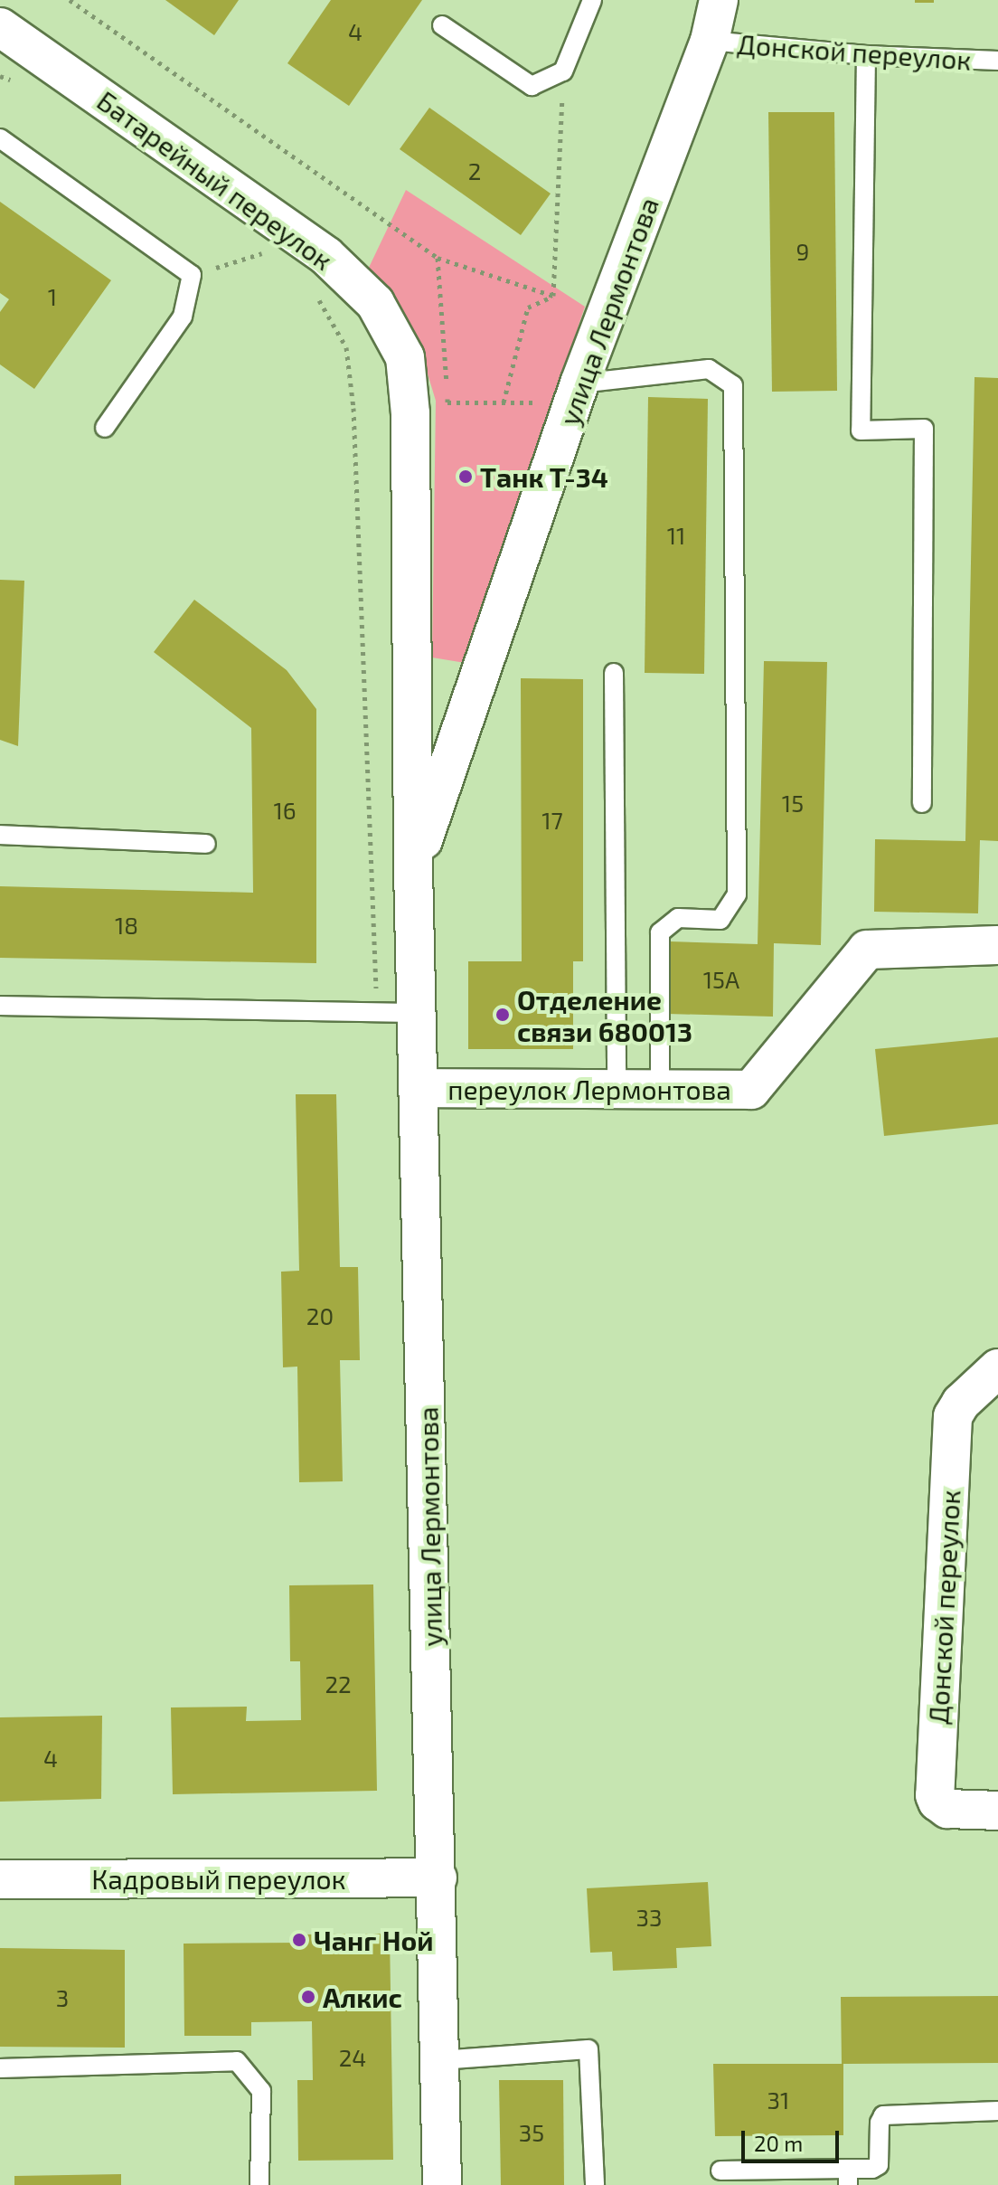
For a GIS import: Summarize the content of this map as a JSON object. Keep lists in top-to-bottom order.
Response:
{
  "streets": {
    "street": [
      "Донской переулок",
      "Батарейный переулок",
      "улица Лермонтова",
      "переулок Лермонтова",
      "Кадровый переулок"
    ]
  },
  "crossings": [
    ["Донской переулок", "улица Лермонтова"],
    ["Батарейный переулок", "улица Лермонтова"],
    ["улица Лермонтова", "переулок Лермонтова"],
    ["улица Лермонтова", "Кадровый переулок"]
  ],
  "places": [
    "Танк Т-34",
    "Отделение связи 680013",
    "Чанг Ной",
    "Алкис"
  ],
  "house_numbers": [
    "4",
    "2",
    "9",
    "1",
    "11",
    "15",
    "16",
    "17",
    "18",
    "15А",
    "20",
    "22",
    "4",
    "33",
    "3",
    "24",
    "31",
    "35"
  ],
  "scale_bar": "20 m"
}
